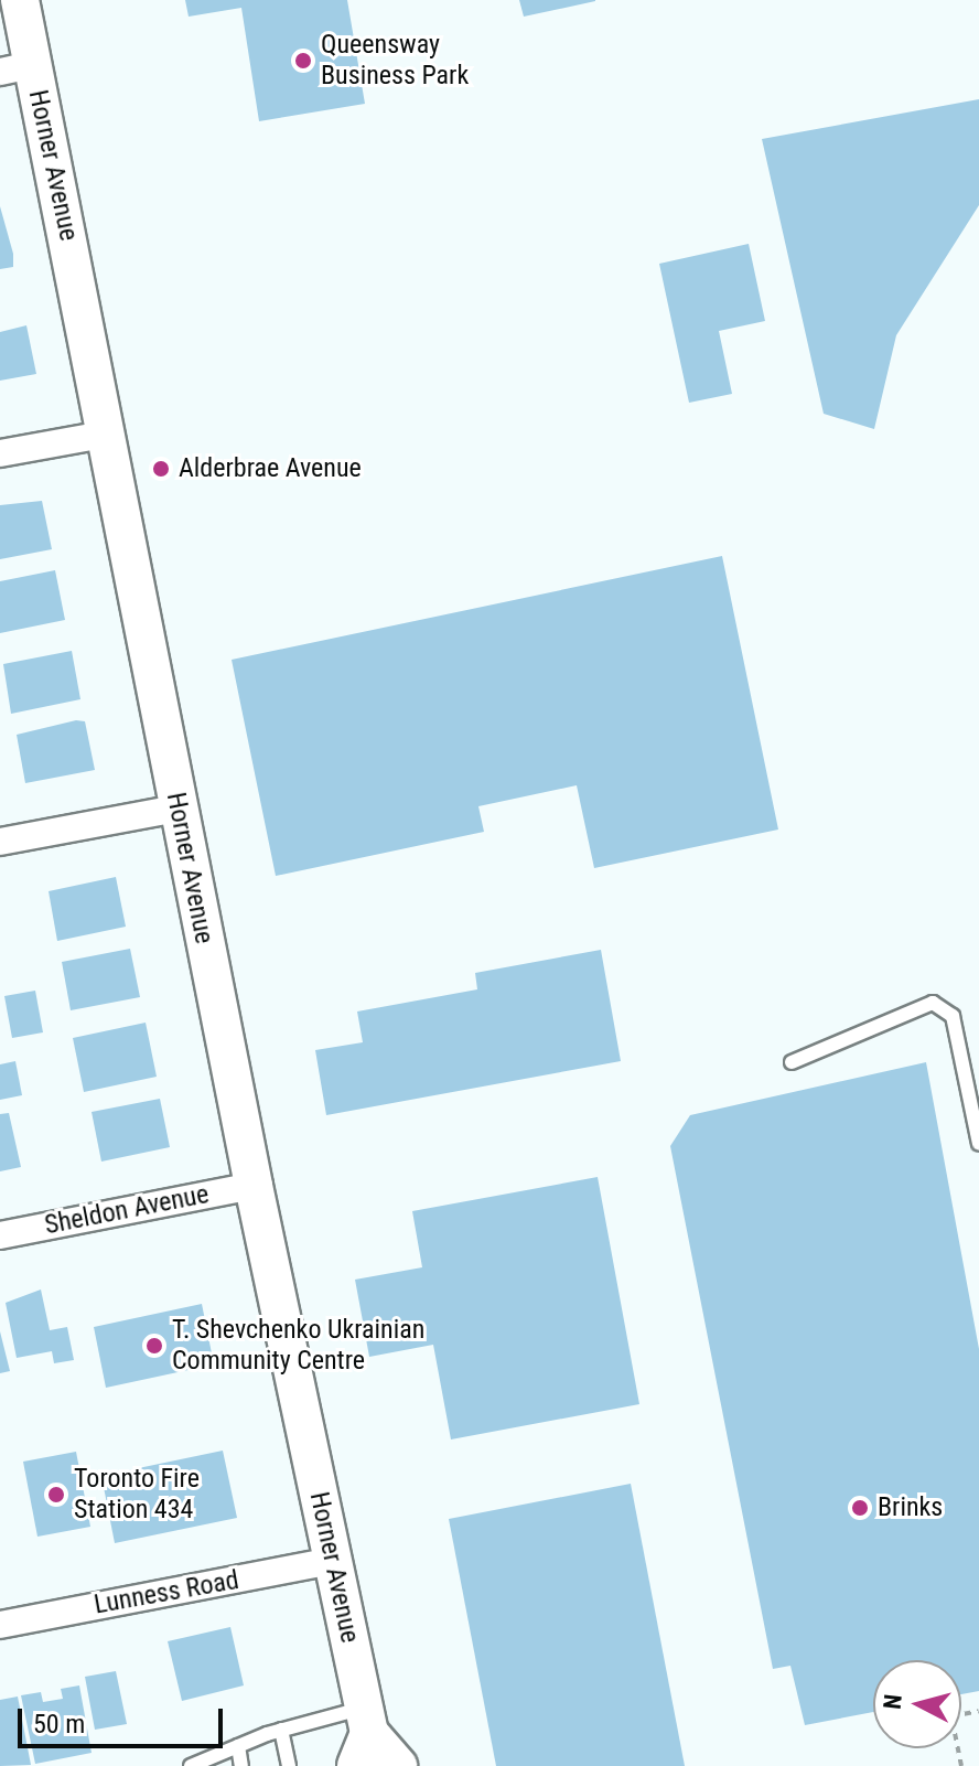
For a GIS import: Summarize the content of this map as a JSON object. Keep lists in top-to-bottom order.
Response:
{
  "streets": {
    "main road": ["Horner Avenue"],
    "street": ["Sheldon Avenue", "Lunness Road"]
  },
  "crossings": [
    ["Horner Avenue", "Sheldon Avenue"],
    ["Horner Avenue", "Lunness Road"]
  ],
  "places": [
    "Queensway Business Park",
    "Alderbrae Avenue",
    "T. Shevchenko Ukrainian Community Centre",
    "Toronto Fire Station 434",
    "Brinks"
  ],
  "scale_bar": "50 m",
  "north": "left"
}
